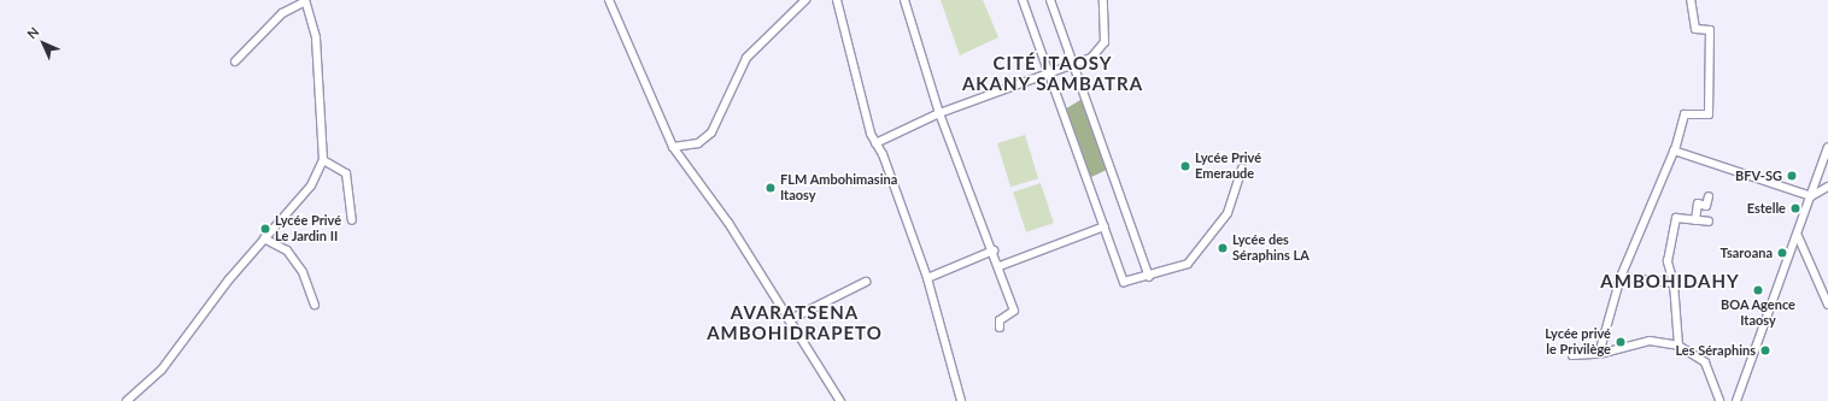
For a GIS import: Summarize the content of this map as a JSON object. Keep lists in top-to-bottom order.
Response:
{
  "districts": ["CITÉ ITAOSY AKANY SAMBATRA", "AMBOHIDAHY", "AVARATSENA AMBOHIDRAPETO"],
  "places": [
    "Lycée Privé Emeraude",
    "BFV-SG",
    "FLM Ambohimasina Itaosy",
    "Estelle",
    "Lycée Privé Le Jardin II",
    "Lycée des Séraphins LA",
    "Tsaroana",
    "BOA Agence Itaosy",
    "Lycée privé le Privilège",
    "Les Séraphins"
  ],
  "north": "top left"
}
